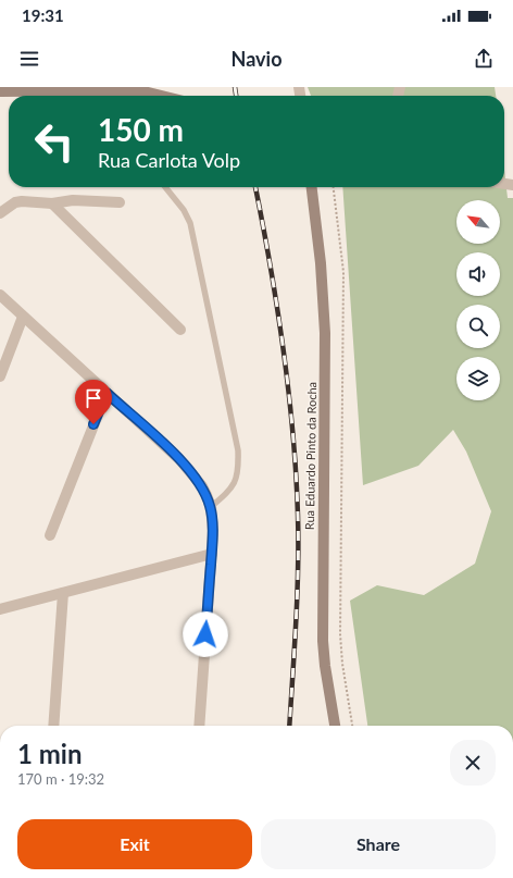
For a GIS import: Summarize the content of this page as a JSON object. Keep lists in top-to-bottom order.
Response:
{
  "streets": {
    "main road": ["Rua Eduardo Pinto da Rocha"]
  },
  "north": "top left",
  "page": {
    "status": "19:31",
    "header": "Navio",
    "turn": ["150 m", "Rua Carlota Volp"],
    "heading": ["1 min", "170 m · 19:32"],
    "buttons": ["Exit", "Share"]
  }
}
